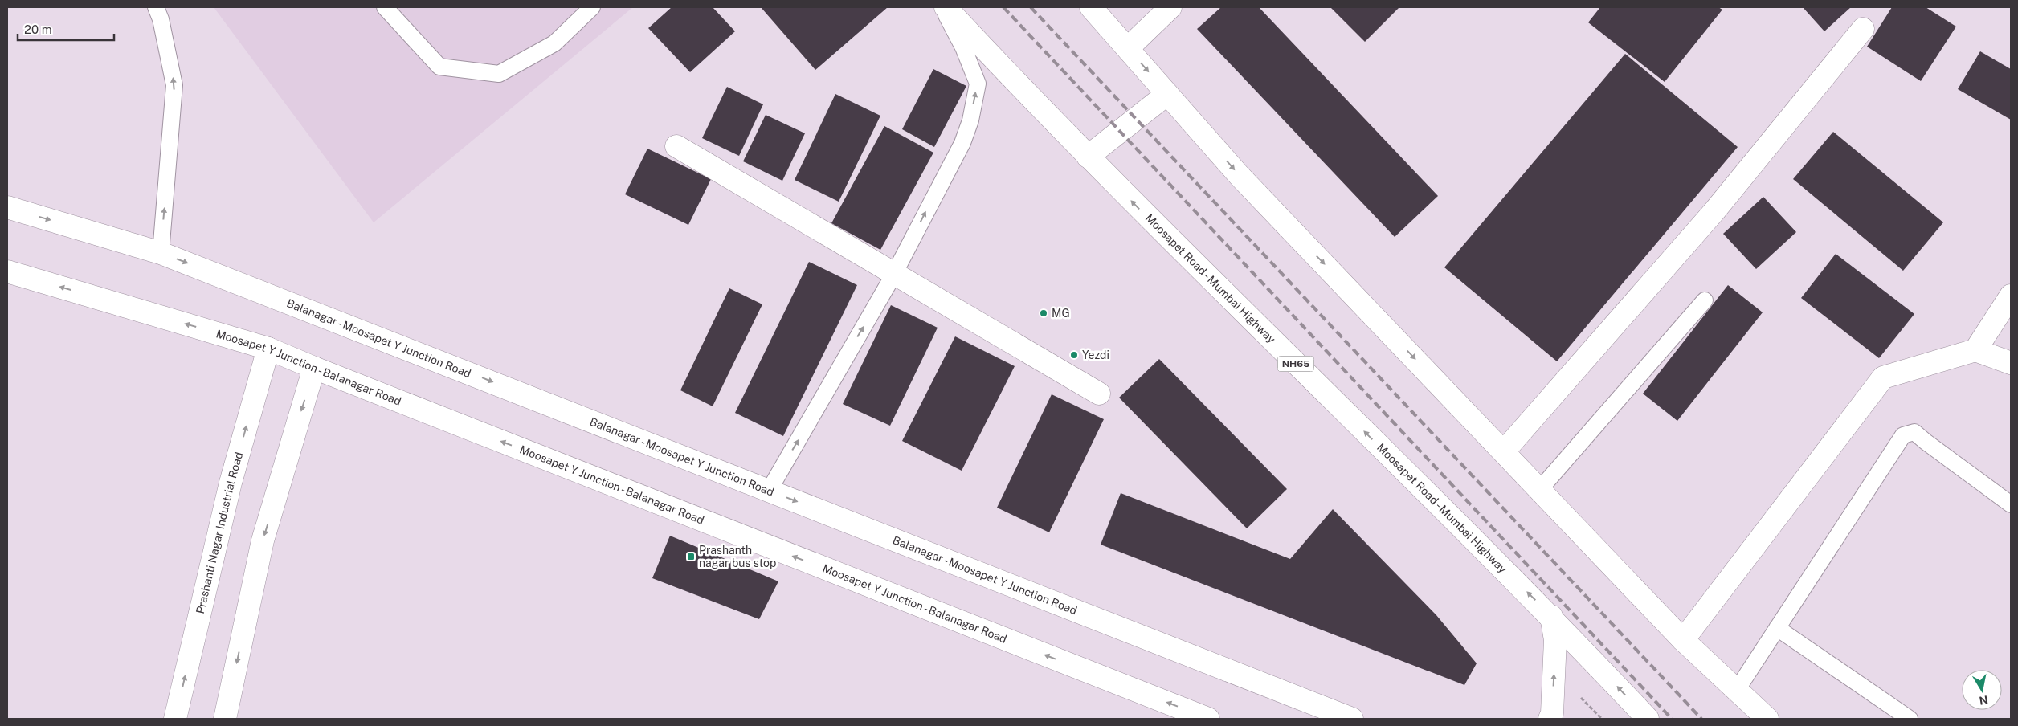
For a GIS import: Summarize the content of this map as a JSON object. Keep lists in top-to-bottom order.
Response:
{
  "streets": {
    "main road": [
      "Moosapet Road - Mumbai Highway",
      "Balanagar - Moosapet Y Junction Road",
      "NH65",
      "Moosapet Y Junction - Balanagar Road",
      "Prashanti Nagar Industrial Road"
    ]
  },
  "crossings": [
    ["Moosapet Y Junction - Balanagar Road", "Prashanti Nagar Industrial Road"]
  ],
  "one_way": ["Balanagar - Moosapet Y Junction Road", "Moosapet Y Junction - Balanagar Road"],
  "places": {
    "other": ["MG", "Yezdi"],
    "transit": ["Prashanth nagar bus stop"]
  },
  "scale_bar": "20 m",
  "north": "bottom"
}
